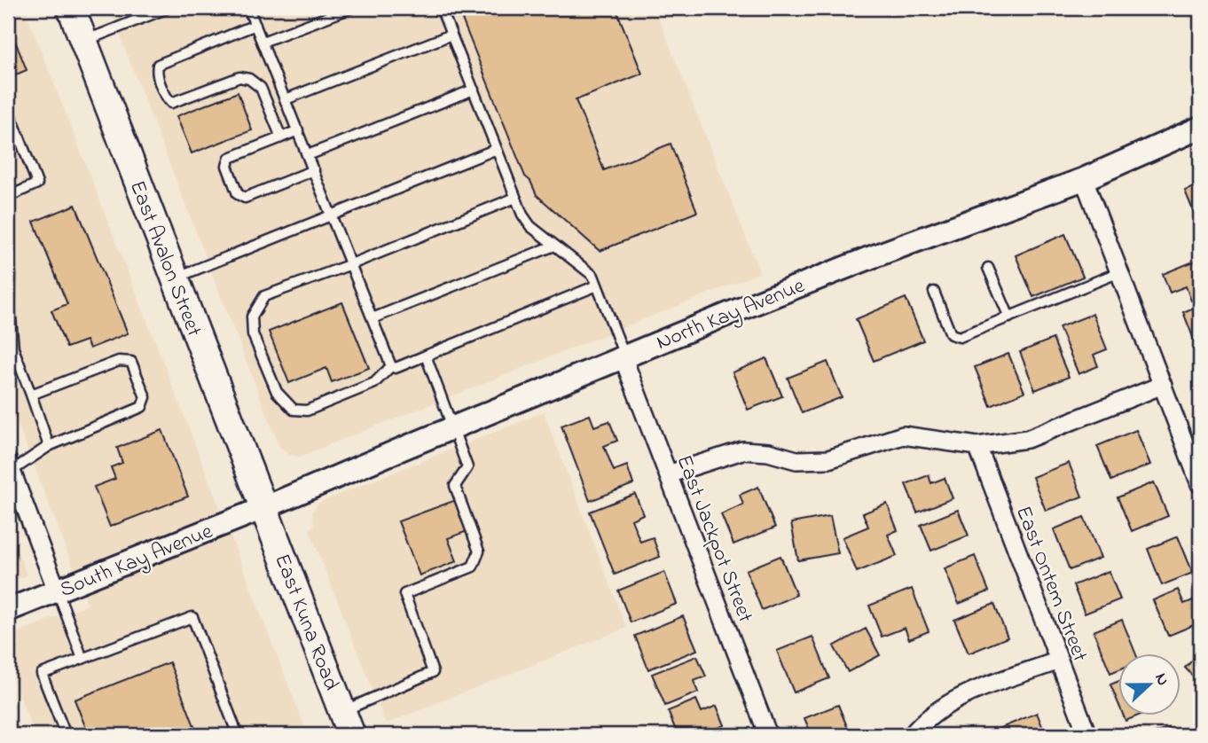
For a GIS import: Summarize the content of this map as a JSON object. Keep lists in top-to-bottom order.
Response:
{
  "streets": {
    "main road": ["East Avalon Street", "East Kuna Road"],
    "street": [
      "North Kay Avenue",
      "East Jackpot Street",
      "South Kay Avenue",
      "East Ontem Street"
    ]
  },
  "crossings": [
    ["East Avalon Street", "North Kay Avenue"],
    ["East Avalon Street", "South Kay Avenue"],
    ["East Avalon Street", "East Kuna Road"],
    ["North Kay Avenue", "East Jackpot Street"],
    ["North Kay Avenue", "South Kay Avenue"],
    ["North Kay Avenue", "East Kuna Road"],
    ["South Kay Avenue", "East Kuna Road"]
  ],
  "north": "right"
}
